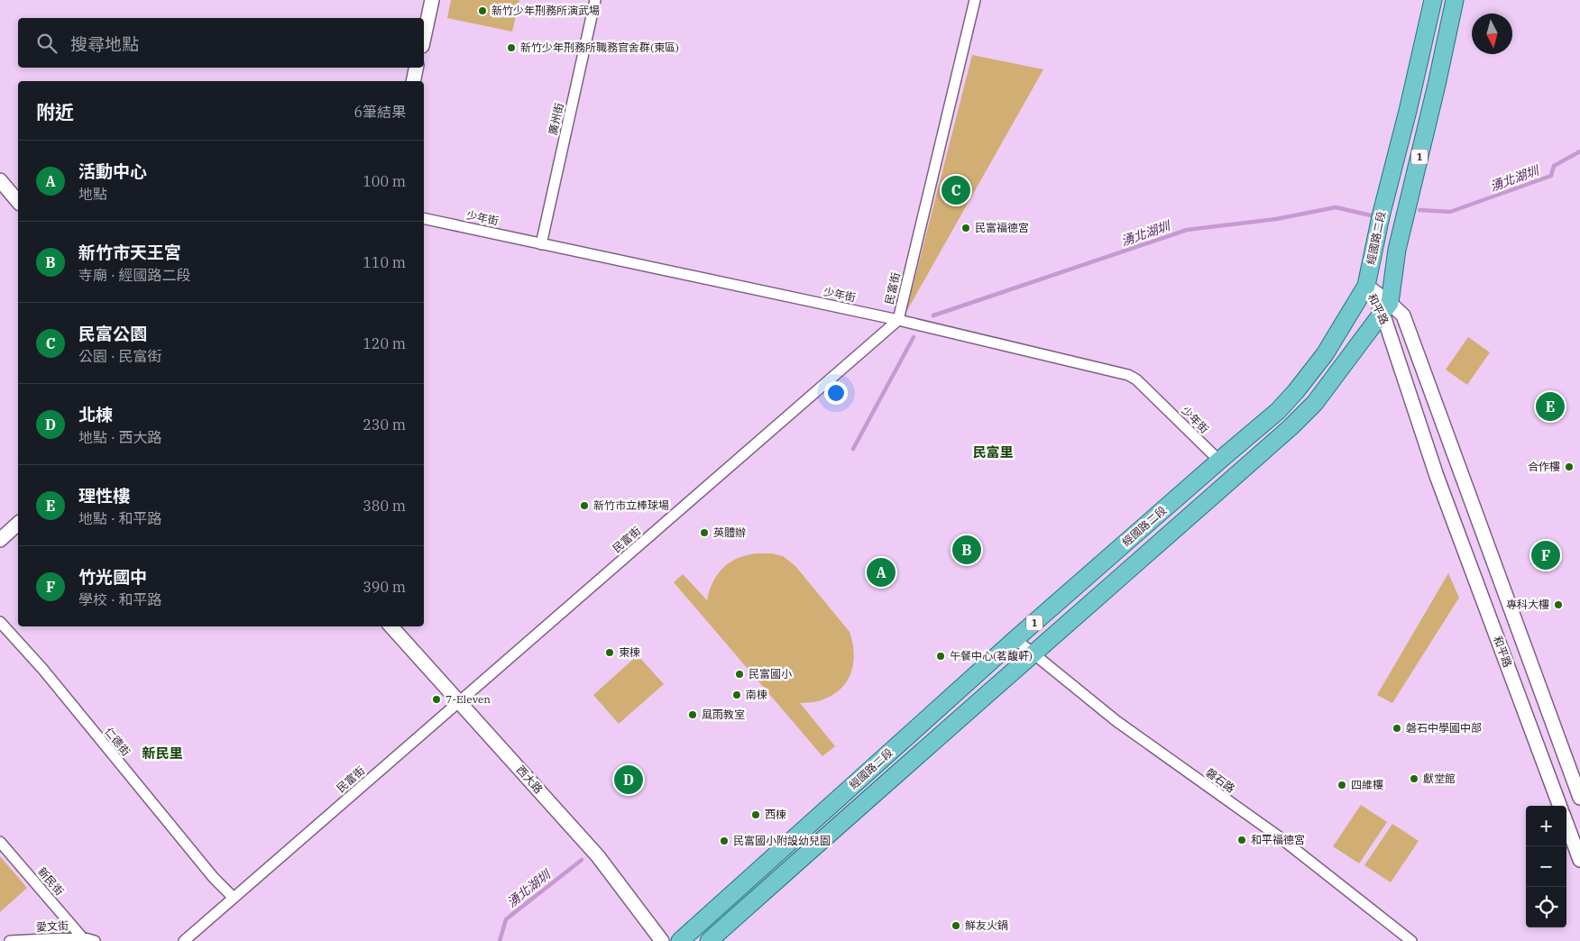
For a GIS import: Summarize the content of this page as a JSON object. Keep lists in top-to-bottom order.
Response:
{
  "streets": {
    "main road": ["1", "經國路二段"],
    "street": [
      "廣州街",
      "少年街",
      "民富街",
      "和平路",
      "仁德街",
      "西大路",
      "磐石路",
      "新民街",
      "愛文街"
    ]
  },
  "crossings": [
    ["廣州街", "少年街"],
    ["少年街", "經國路二段"],
    ["少年街", "民富街"],
    ["經國路二段", "和平路"],
    ["經國路二段", "磐石路"],
    ["民富街", "仁德街"],
    ["民富街", "西大路"],
    ["新民街", "愛文街"]
  ],
  "districts": ["民富里", "新民里"],
  "water": ["湧北湖圳"],
  "places": [
    "新竹少年刑務所演武場",
    "新竹少年刑務所職務官舍群(東區)",
    "民富福德宮",
    "合作樓",
    "新竹市立棒球場",
    "英體辦",
    "專科大樓",
    "東棟",
    "午餐中心(茗馥軒)",
    "民富國小",
    "南棟",
    "7-Eleven",
    "風雨教室",
    "磐石中學國中部",
    "獻堂館",
    "四維樓",
    "西棟",
    "和平福德宮",
    "民富國小附設幼兒園",
    "鮮友火鍋"
  ],
  "north": "bottom",
  "page": {
    "search": "搜尋地點",
    "heading": ["附近", "6筆結果"],
    "list": [
      {
        "mark": "A",
        "name": "活動中心",
        "note": "地點",
        "value": "100 m"
      },
      {
        "mark": "B",
        "name": "新竹市天王宮",
        "note": "寺廟 · 經國路二段",
        "value": "110 m"
      },
      {
        "mark": "C",
        "name": "民富公園",
        "note": "公園 · 民富街",
        "value": "120 m"
      },
      {
        "mark": "D",
        "name": "北棟",
        "note": "地點 · 西大路",
        "value": "230 m"
      },
      {
        "mark": "E",
        "name": "理性樓",
        "note": "地點 · 和平路",
        "value": "380 m"
      },
      {
        "mark": "F",
        "name": "竹光國中",
        "note": "學校 · 和平路",
        "value": "390 m"
      }
    ],
    "pins": [
      "C",
      "E",
      "B",
      "F",
      "A",
      "D"
    ],
    "map_buttons": ["+", "−"]
  }
}
